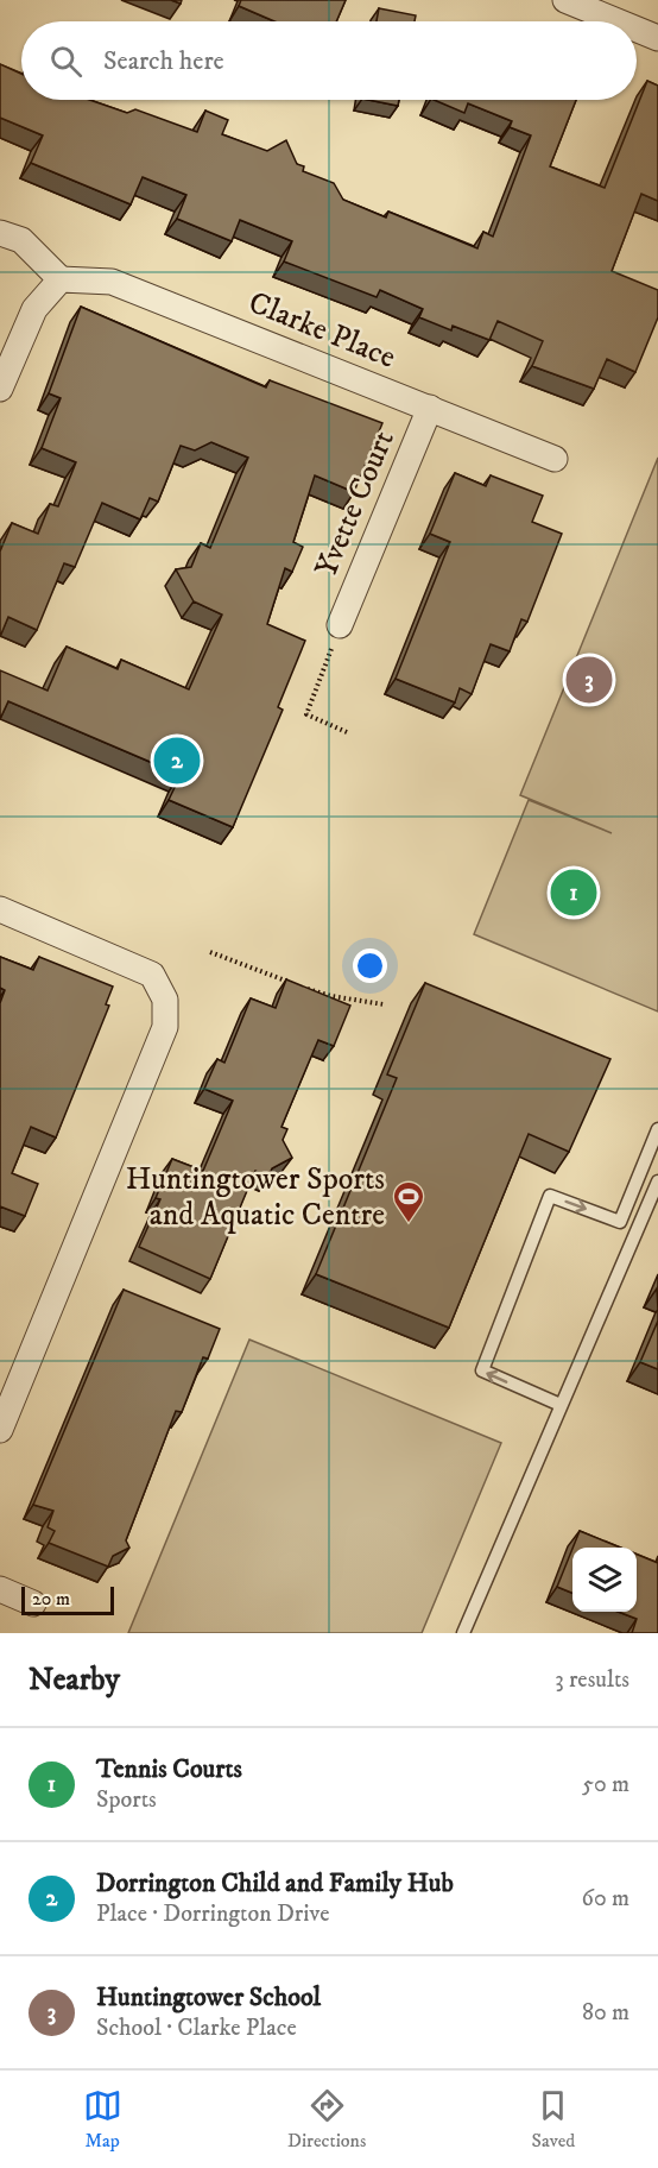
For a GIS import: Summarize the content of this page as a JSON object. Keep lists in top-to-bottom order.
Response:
{
  "streets": {
    "street": ["Clarke Place", "Yvette Court"]
  },
  "crossings": [
    ["Clarke Place", "Yvette Court"]
  ],
  "places": {
    "sports": ["Huntingtower Sports and Aquatic Centre"]
  },
  "scale_bar": "20 m",
  "page": {
    "search": "Search here",
    "pins": ["3", "2", "1"],
    "scale": "20 m",
    "heading": ["Nearby", "3 results"],
    "list": [
      {
        "mark": "1",
        "name": "Tennis Courts",
        "note": "Sports",
        "value": "50 m"
      },
      {
        "mark": "2",
        "name": "Dorrington Child and Family Hub",
        "note": "Place · Dorrington Drive",
        "value": "60 m"
      },
      {
        "mark": "3",
        "name": "Huntingtower School",
        "note": "School · Clarke Place",
        "value": "80 m"
      }
    ],
    "nav": ["Map", "Directions", "Saved"]
  }
}
